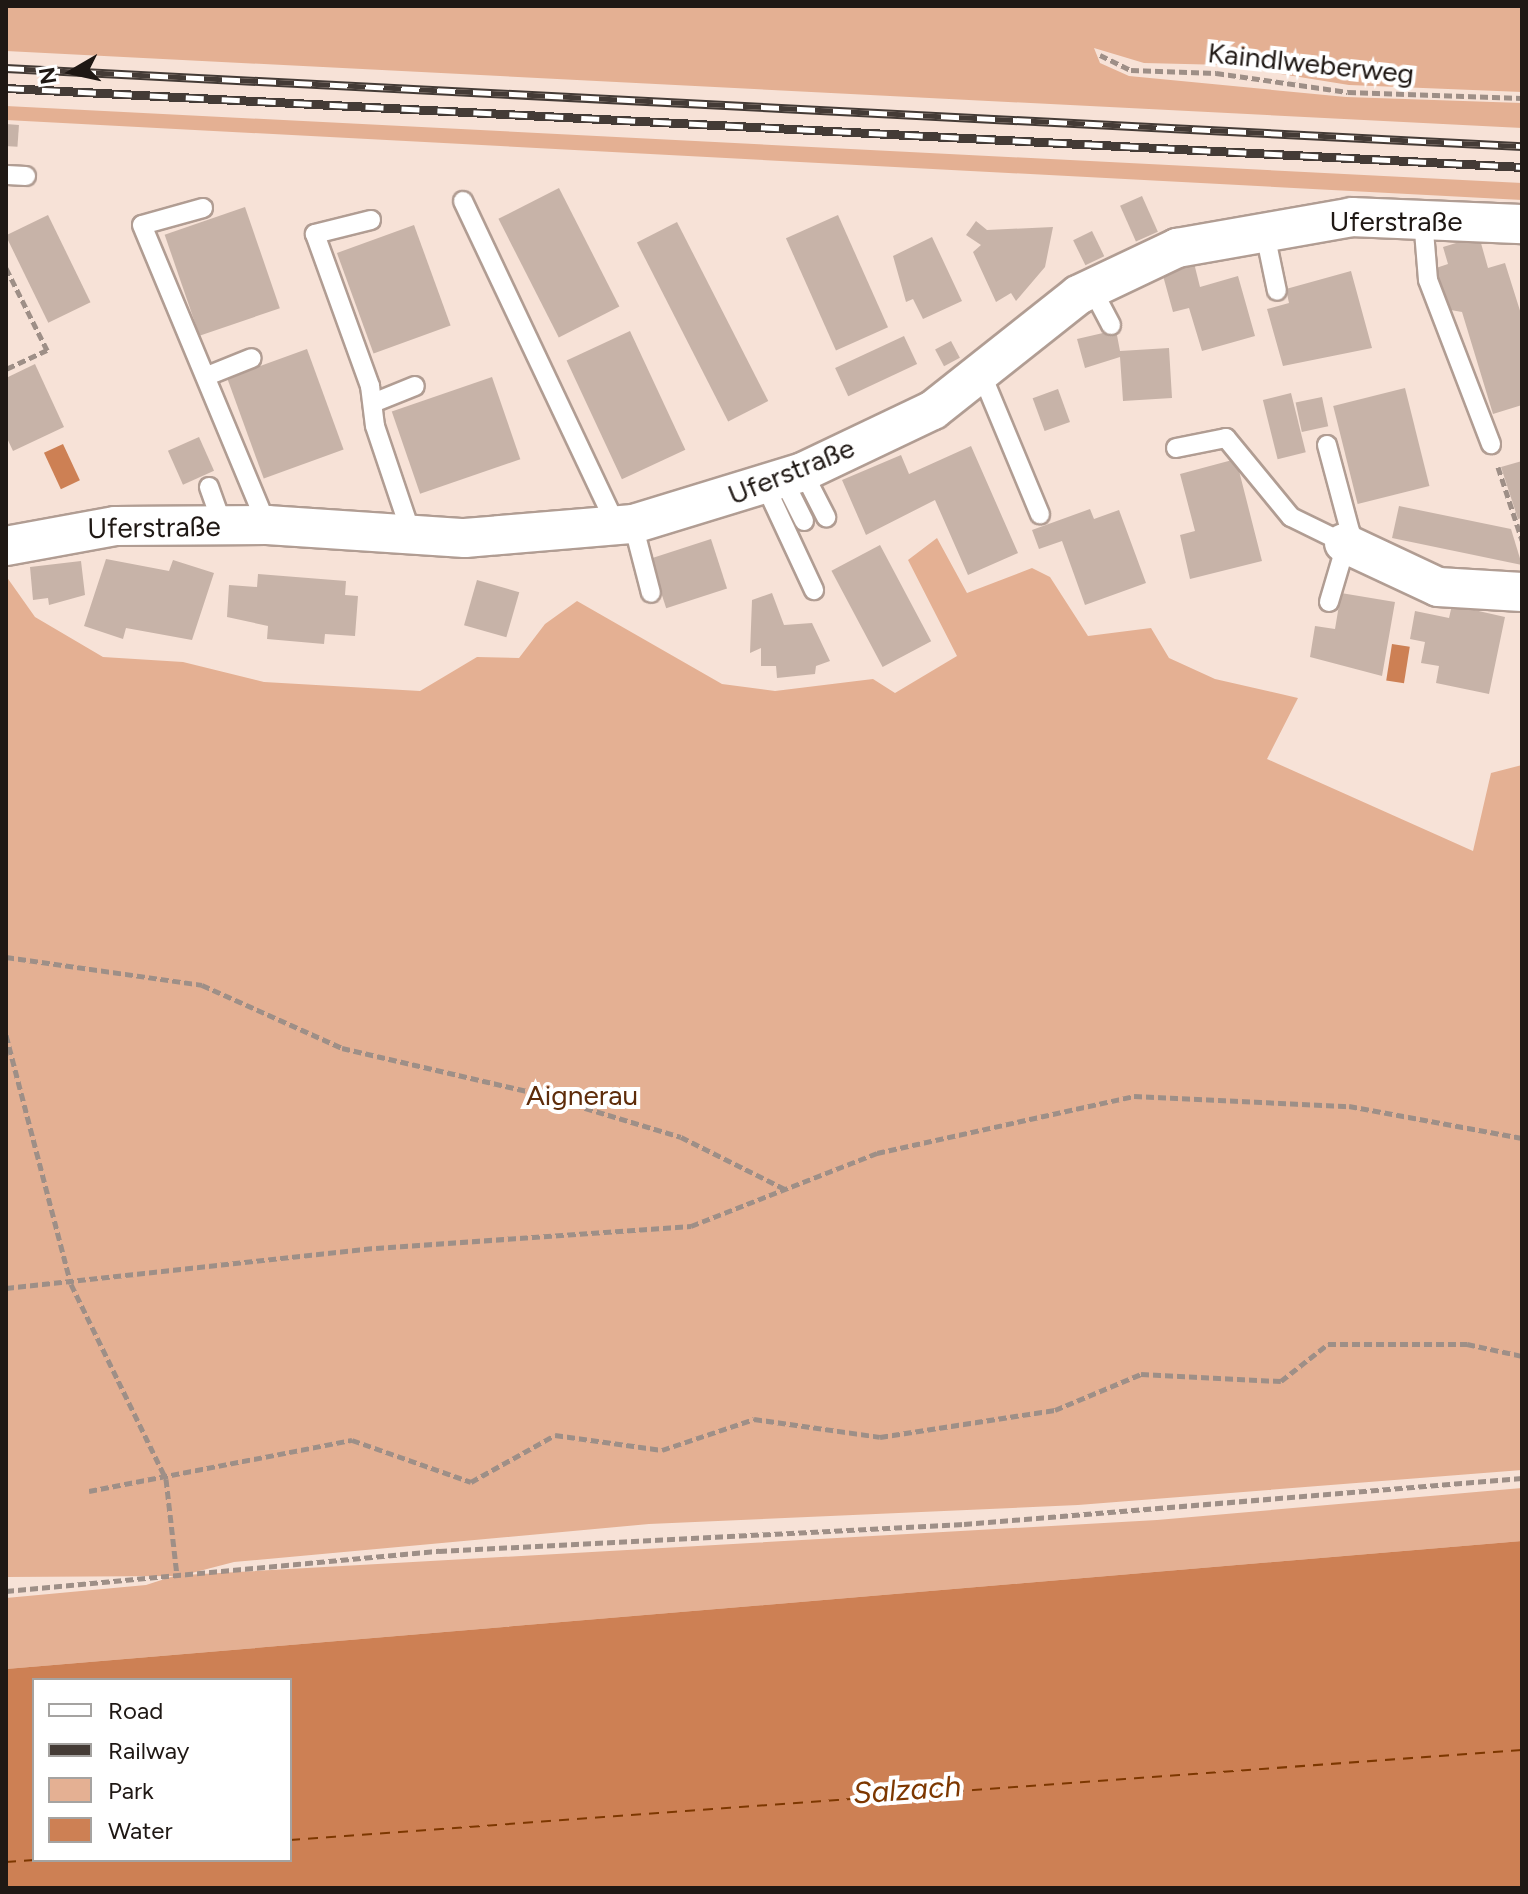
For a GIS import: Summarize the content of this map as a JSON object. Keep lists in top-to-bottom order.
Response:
{
  "streets": {
    "street": ["Uferstraße"],
    "path": ["Kaindlweberweg"]
  },
  "water": ["Salzach"],
  "parks": ["Aignerau"],
  "legend": [
    "Road",
    "Railway",
    "Park",
    "Water"
  ],
  "north": "left"
}
